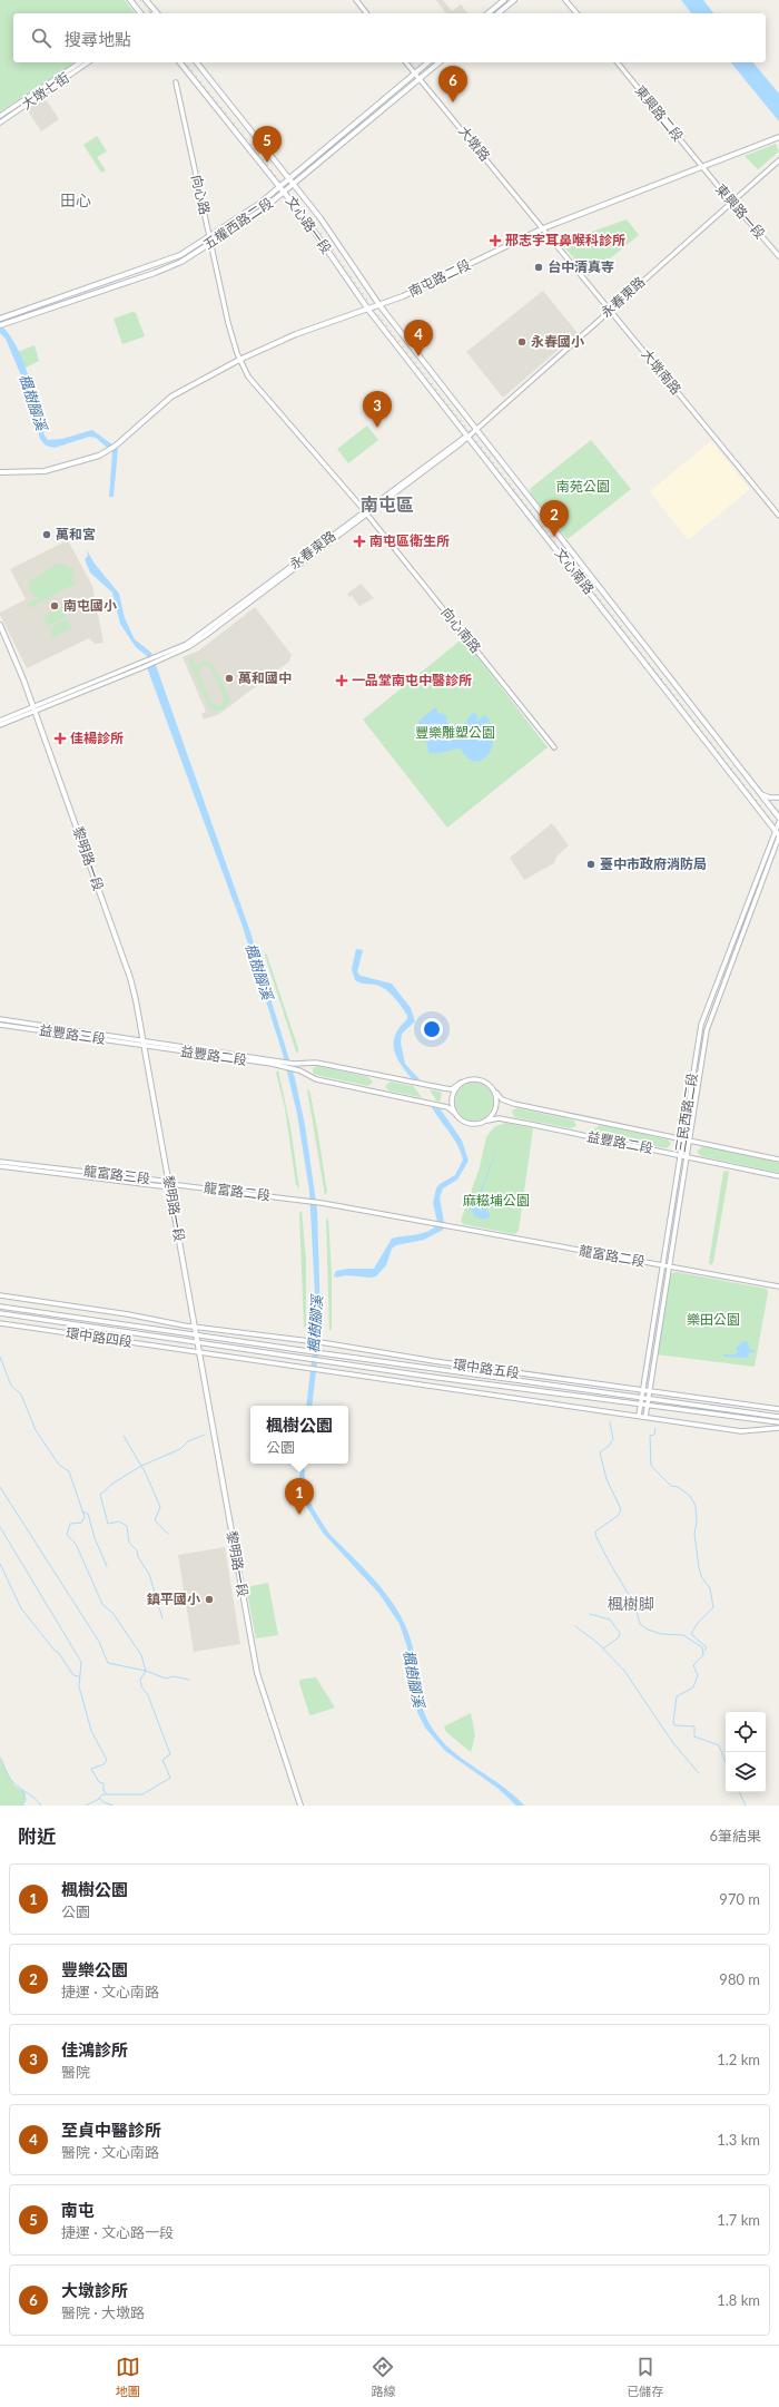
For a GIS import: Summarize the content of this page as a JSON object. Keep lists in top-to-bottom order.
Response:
{
  "streets": {
    "main road": [
      "五權西路二段",
      "文心路一段",
      "南屯路二段",
      "文心南路",
      "黎明路一段"
    ],
    "street": [
      "大墩七街",
      "東興路二段",
      "大墩路",
      "向心路",
      "東興路一段",
      "永春東路",
      "大墩南路",
      "向心南路",
      "益豐路三段",
      "益豐路二段",
      "三民西路二段",
      "龍富路三段",
      "龍富路二段",
      "環中路四段",
      "環中路五段"
    ]
  },
  "crossings": [
    ["東興路二段", "東興路一段"],
    ["東興路二段", "南屯路二段"],
    ["大墩路", "五權西路二段"],
    ["大墩路", "南屯路二段"],
    ["大墩路", "大墩南路"],
    ["向心路", "五權西路二段"],
    ["向心路", "南屯路二段"],
    ["向心路", "向心南路"],
    ["東興路一段", "南屯路二段"],
    ["東興路一段", "永春東路"],
    ["五權西路二段", "文心路一段"],
    ["文心路一段", "南屯路二段"],
    ["文心路一段", "文心南路"],
    ["南屯路二段", "大墩南路"],
    ["南屯路二段", "文心南路"],
    ["南屯路二段", "向心南路"],
    ["永春東路", "大墩南路"],
    ["永春東路", "文心南路"],
    ["永春東路", "向心南路"],
    ["永春東路", "黎明路一段"],
    ["文心南路", "三民西路二段"],
    ["黎明路一段", "益豐路三段"],
    ["黎明路一段", "益豐路二段"],
    ["黎明路一段", "龍富路三段"],
    ["黎明路一段", "龍富路二段"],
    ["黎明路一段", "環中路四段"],
    ["黎明路一段", "環中路五段"],
    ["益豐路三段", "益豐路二段"],
    ["益豐路二段", "三民西路二段"],
    ["三民西路二段", "龍富路二段"],
    ["三民西路二段", "環中路五段"],
    ["龍富路三段", "龍富路二段"],
    ["環中路四段", "環中路五段"]
  ],
  "districts": ["田心", "南屯區", "楓樹脚"],
  "water": ["楓樹腳溪"],
  "parks": [
    "南苑公園",
    "豐樂雕塑公園",
    "麻糍埔公園",
    "樂田公園"
  ],
  "places": {
    "health": [
      "邢志宇耳鼻喉科診所",
      "南屯區衛生所",
      "一品堂南屯中醫診所",
      "佳楊診所"
    ],
    "other": [
      "台中清真寺",
      "永春國小",
      "萬和宮",
      "南屯國小",
      "萬和國中",
      "臺中市政府消防局",
      "鎮平國小"
    ]
  },
  "page": {
    "search": "搜尋地點",
    "pins": [
      "6",
      "5",
      "4",
      "3",
      "2",
      "1"
    ],
    "popup": ["楓樹公園", "公園"],
    "heading": ["附近", "6筆結果"],
    "list": [
      {
        "mark": "1",
        "name": "楓樹公園",
        "note": "公園",
        "value": "970 m"
      },
      {
        "mark": "2",
        "name": "豐樂公園",
        "note": "捷運 · 文心南路",
        "value": "980 m"
      },
      {
        "mark": "3",
        "name": "佳鴻診所",
        "note": "醫院",
        "value": "1.2 km"
      },
      {
        "mark": "4",
        "name": "至貞中醫診所",
        "note": "醫院 · 文心南路",
        "value": "1.3 km"
      },
      {
        "mark": "5",
        "name": "南屯",
        "note": "捷運 · 文心路一段",
        "value": "1.7 km"
      },
      {
        "mark": "6",
        "name": "大墩診所",
        "note": "醫院 · 大墩路",
        "value": "1.8 km"
      }
    ],
    "nav": ["地圖", "路線", "已儲存"]
  }
}
